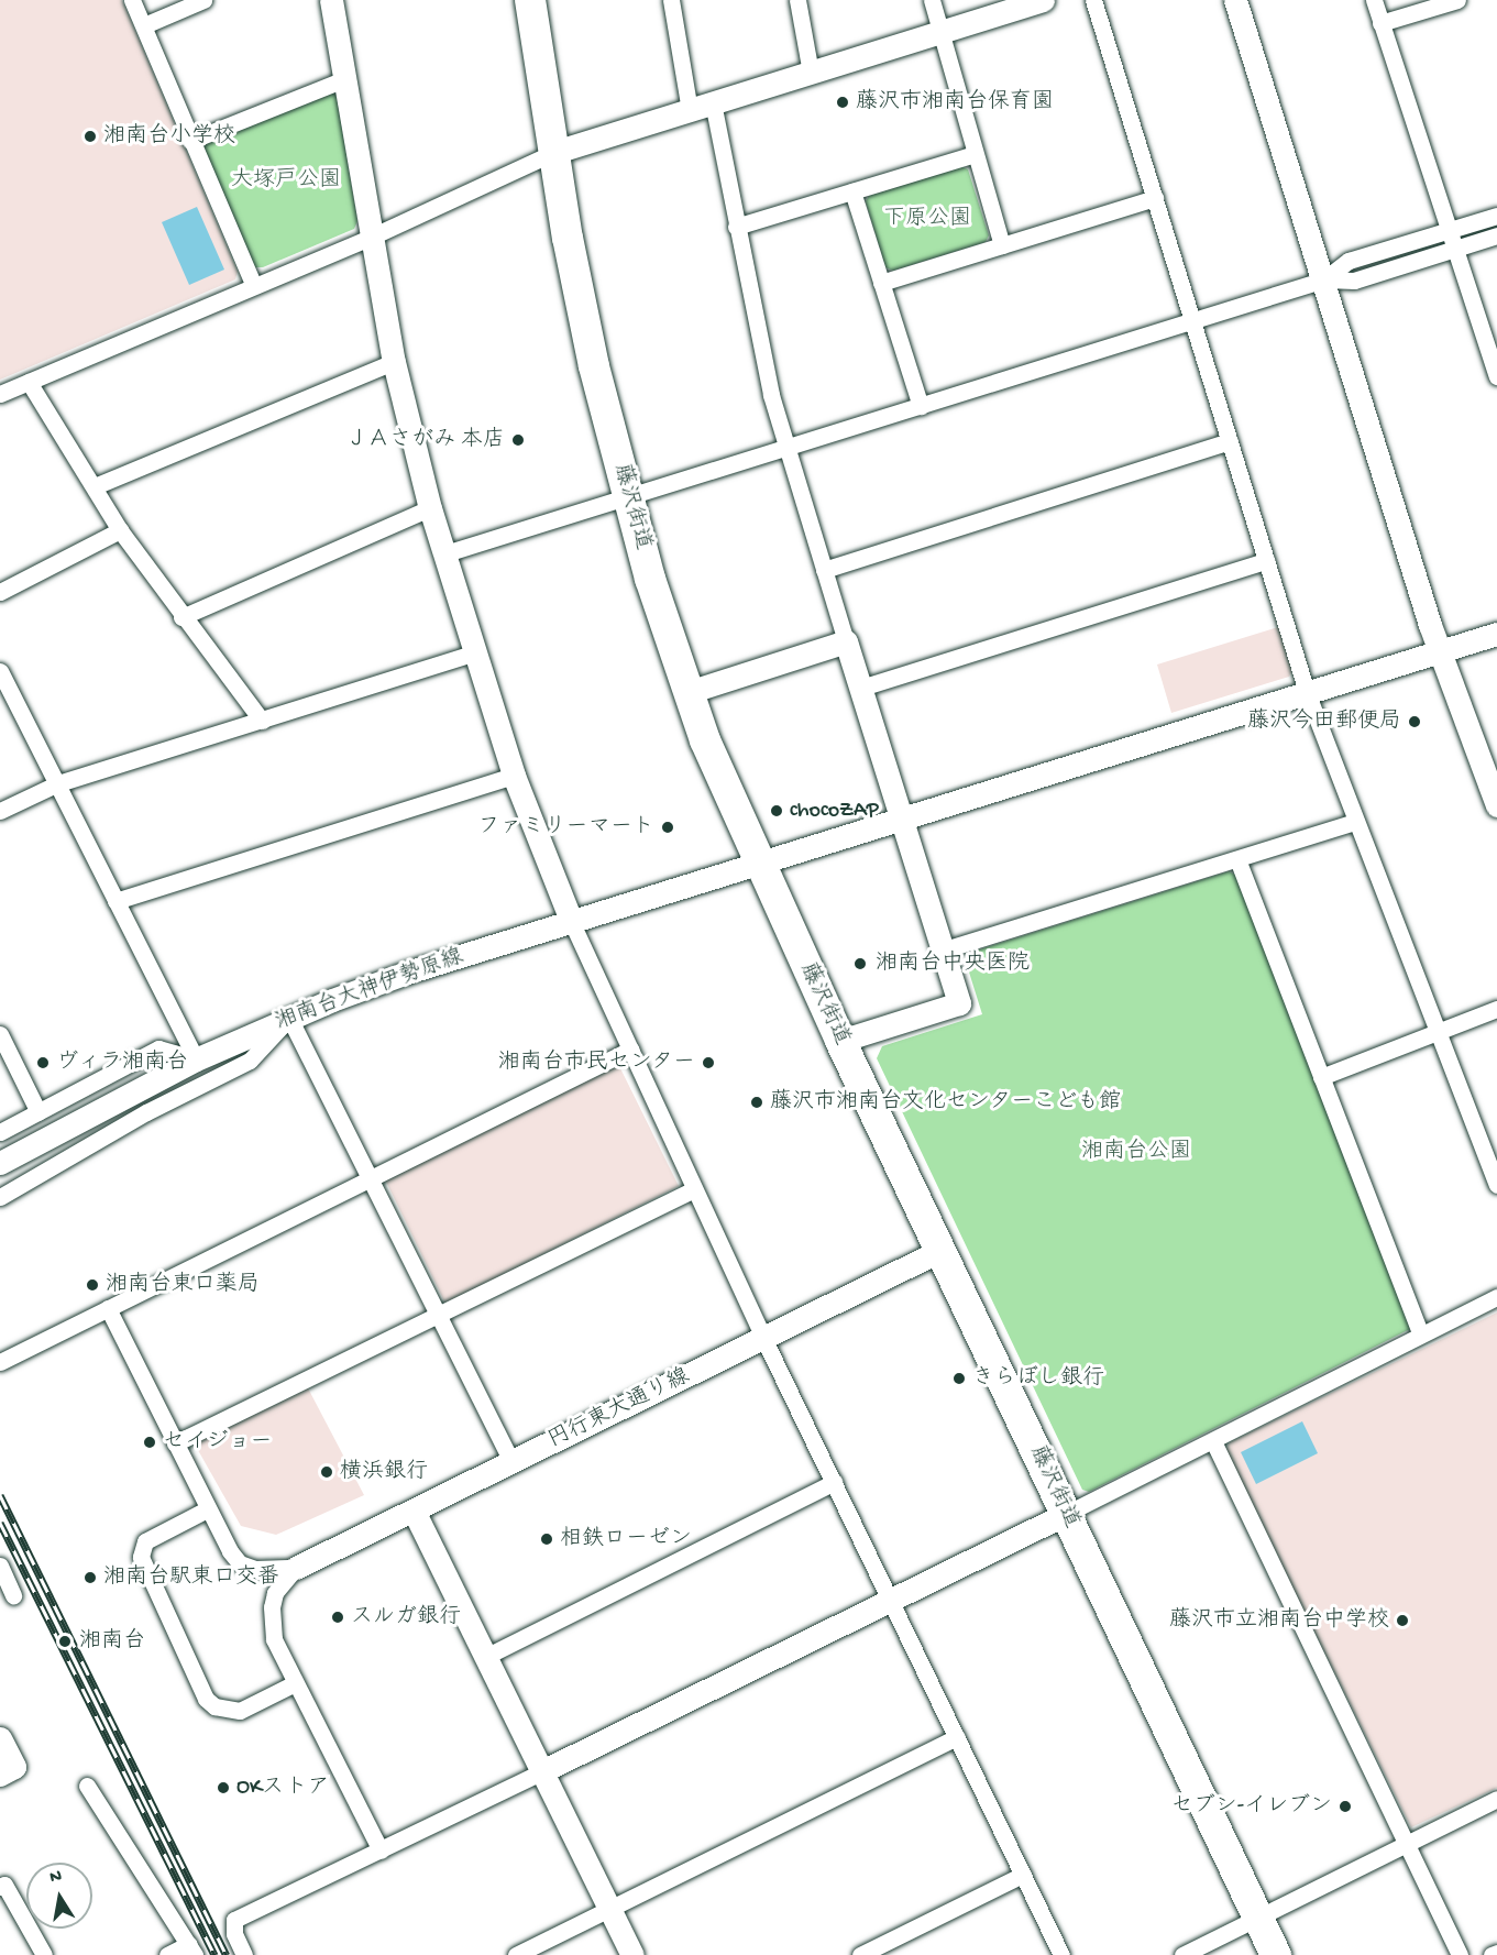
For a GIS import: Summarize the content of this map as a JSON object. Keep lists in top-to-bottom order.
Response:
{
  "streets": {
    "highway": ["藤沢街道"],
    "street": ["湘南台大神伊勢原線", "円行東大通り線"]
  },
  "crossings": [
    ["藤沢街道", "湘南台大神伊勢原線"],
    ["藤沢街道", "円行東大通り線"]
  ],
  "parks": ["大塚戸公園", "下原公園", "湘南台公園"],
  "places": [
    "藤沢市湘南台保育園",
    "湘南台小学校",
    "ＪＡさがみ 本店",
    "藤沢今田郵便局",
    "chocoZAP",
    "ファミリーマート",
    "湘南台中央医院",
    "ヴィラ湘南台",
    "湘南台市民センター",
    "藤沢市湘南台文化センターこども館",
    "湘南台東口薬局",
    "きらぼし銀行",
    "セイジョー",
    "横浜銀行",
    "相鉄ローゼン",
    "湘南台駅東口交番",
    "スルガ銀行",
    "藤沢市立湘南台中学校",
    "湘南台",
    "OKストア",
    "セブン-イレブン"
  ],
  "north": "top"
}
